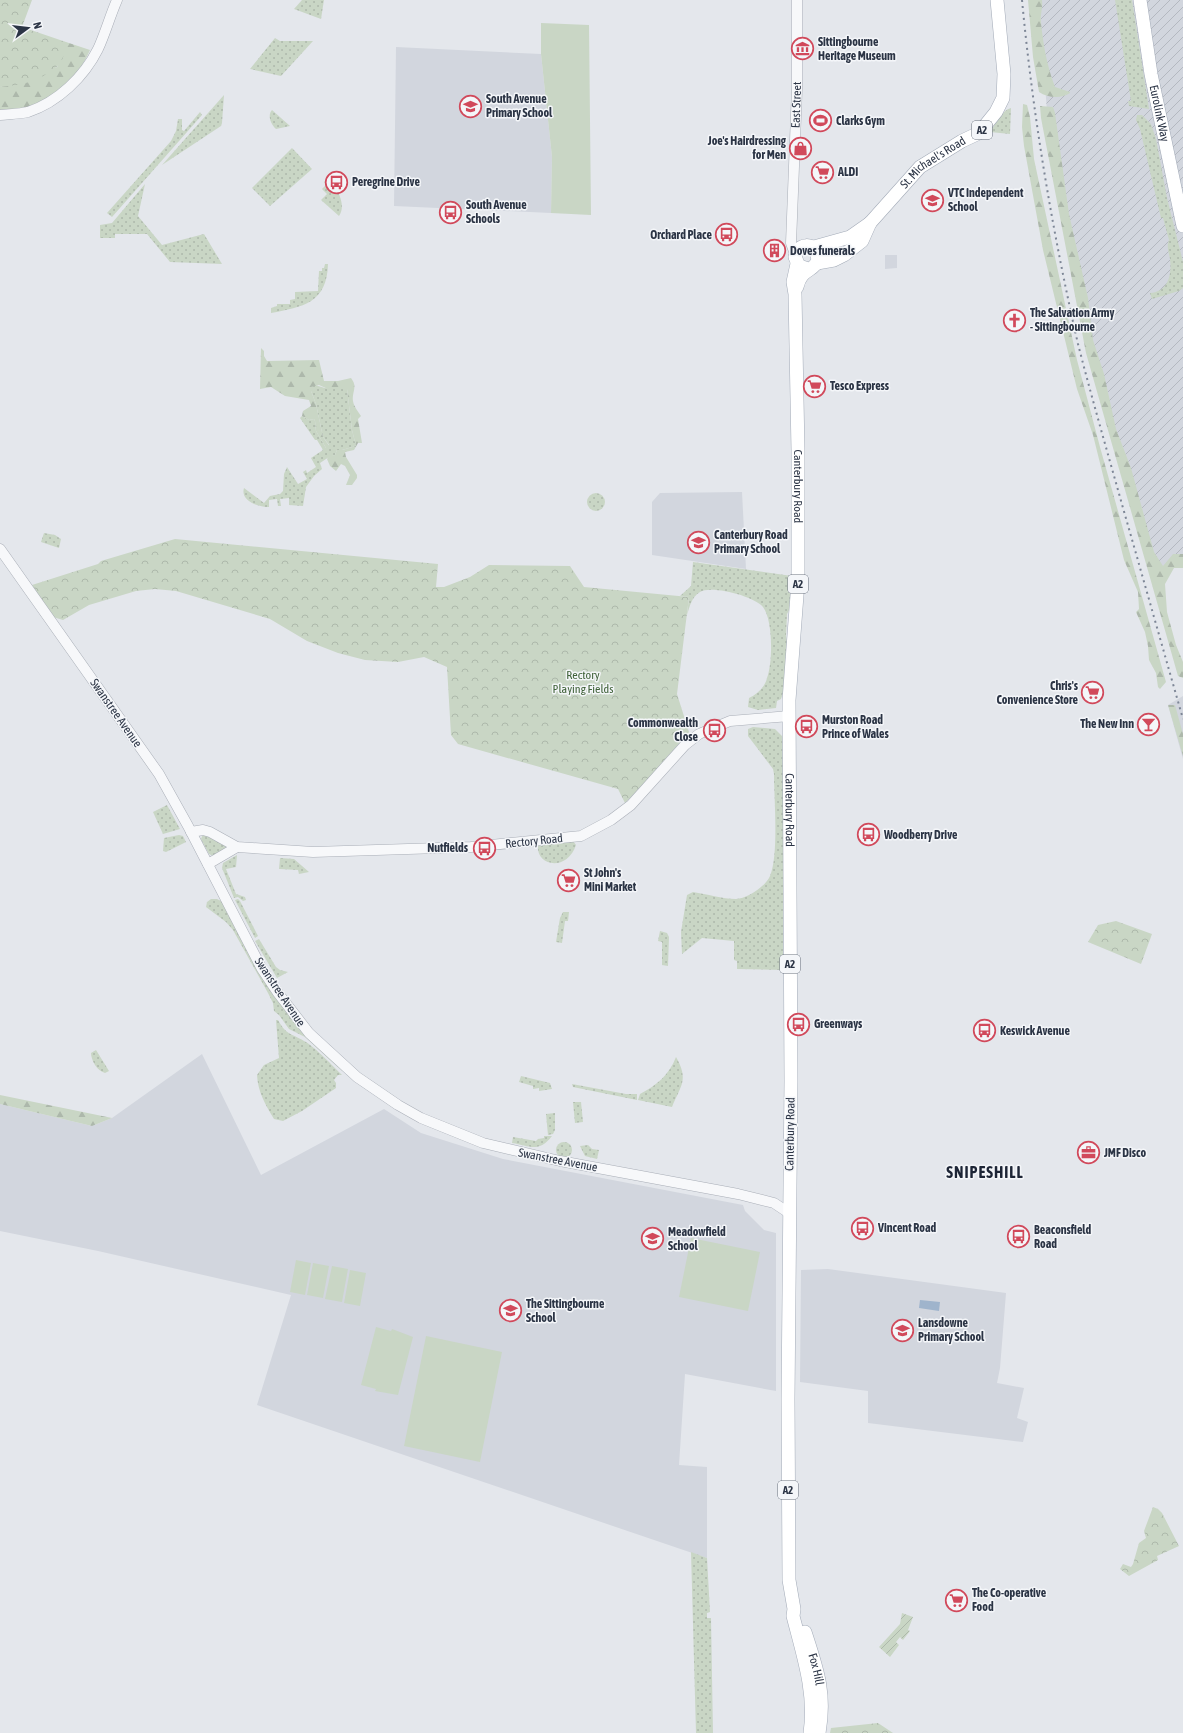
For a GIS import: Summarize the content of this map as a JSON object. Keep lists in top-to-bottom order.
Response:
{
  "streets": {
    "main road": [
      "East Street",
      "Eurolink Way",
      "A2",
      "St. Michael's Road",
      "Canterbury Road",
      "Fox Hill"
    ],
    "street": ["Swanstree Avenue", "Rectory Road"]
  },
  "crossings": [
    ["East Street", "A2"],
    ["East Street", "St. Michael's Road"],
    ["East Street", "Canterbury Road"],
    ["A2", "St. Michael's Road"],
    ["Canterbury Road", "Swanstree Avenue"],
    ["Canterbury Road", "Rectory Road"],
    ["Canterbury Road", "Fox Hill"],
    ["Swanstree Avenue", "Rectory Road"],
    ["Swanstree Avenue", "Fox Hill"]
  ],
  "districts": ["SNIPESHILL"],
  "parks": ["Rectory Playing Fields"],
  "places": {
    "museum": ["Sittingbourne Heritage Museum"],
    "school or university": [
      "South Avenue Primary School",
      "VTC Independent School",
      "Canterbury Road Primary School",
      "Meadowfield School",
      "The Sittingbourne School",
      "Lansdowne Primary School"
    ],
    "sports": ["Clarks Gym"],
    "shop": ["Joe's Hairdressing for Men"],
    "supermarket": [
      "ALDI",
      "Tesco Express",
      "Chris's Convenience Store",
      "St John's Mini Market",
      "The Co-operative Food"
    ],
    "bus stop": [
      "Peregrine Drive",
      "South Avenue Schools",
      "Orchard Place",
      "Murston Road Prince of Wales",
      "Commonwealth Close",
      "Woodberry Drive",
      "Nutfields",
      "Greenways",
      "Keswick Avenue",
      "Vincent Road",
      "Beaconsfield Road"
    ],
    "building": ["Doves funerals"],
    "church": ["The Salvation Army - Sittingbourne"],
    "bar": ["The New Inn"],
    "office": ["JMF Disco"]
  },
  "north": "right"
}
